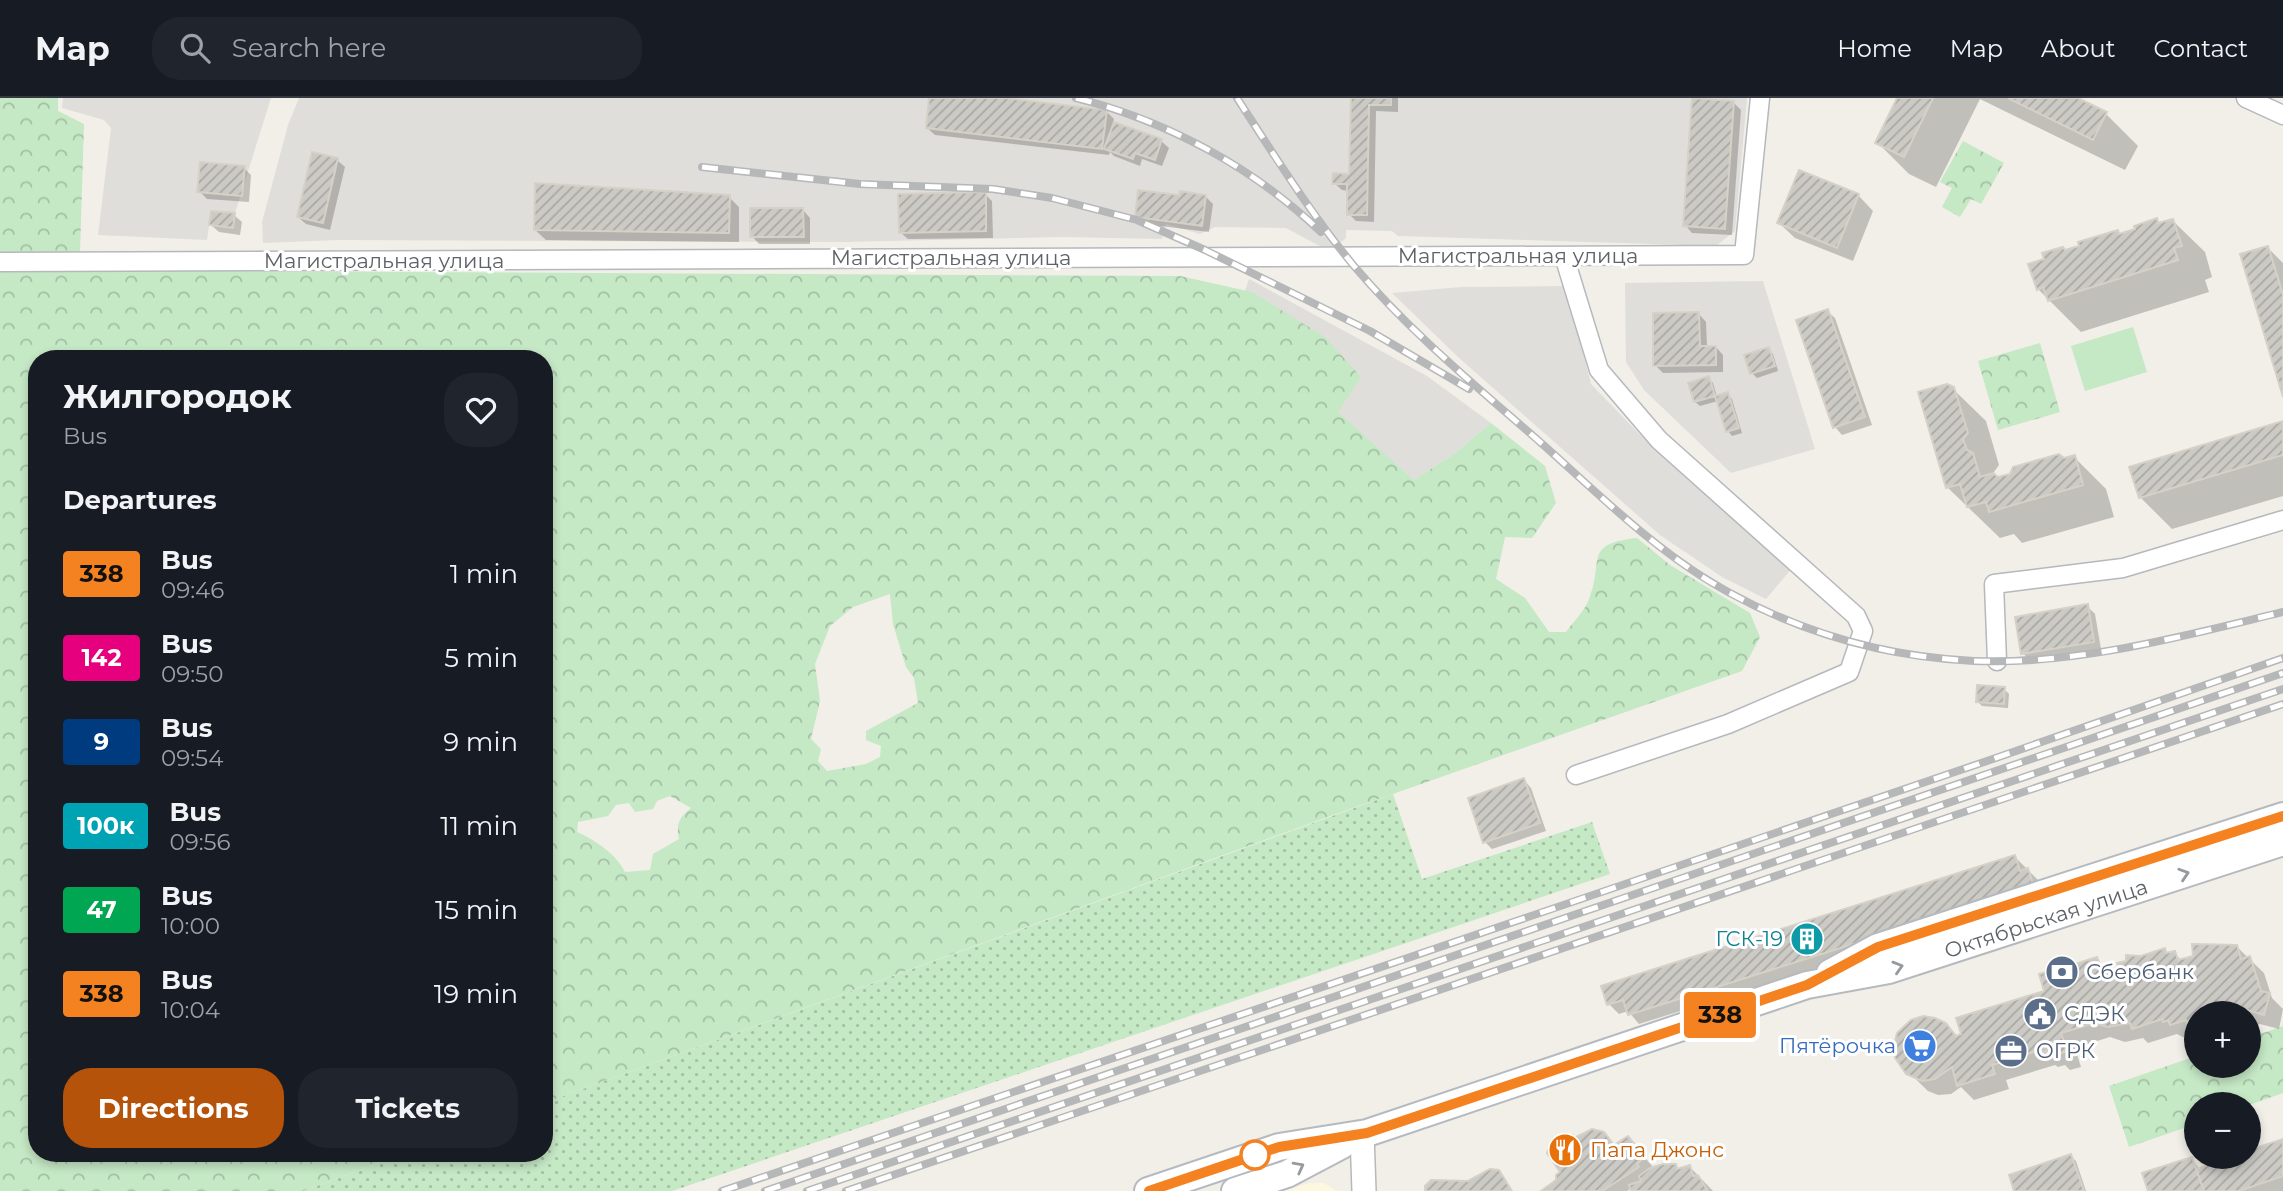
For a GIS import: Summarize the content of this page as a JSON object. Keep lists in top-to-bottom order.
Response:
{
  "streets": {
    "main road": ["Октябрьская улица"],
    "street": ["Магистральная улица"]
  },
  "places": {
    "building": ["ГСК-19"],
    "bank": ["Сбербанк"],
    "public building": ["СДЭК"],
    "supermarket": ["Пятёрочка"],
    "office": ["ОГРК"],
    "restaurant": ["Папа Джонс"]
  },
  "lines": ["bus line 338"],
  "page": {
    "header": "Map",
    "search": "Search here",
    "nav": [
      "Home",
      "Map",
      "About",
      "Contact"
    ],
    "on_map": "338",
    "heading": [
      ["Жилгородок", "Bus"],
      "Departures"
    ],
    "list": [
      {
        "mark": "338",
        "name": "Bus",
        "note": "09:46",
        "value": "1 min"
      },
      {
        "mark": "142",
        "name": "Bus",
        "note": "09:50",
        "value": "5 min"
      },
      {
        "mark": "9",
        "name": "Bus",
        "note": "09:54",
        "value": "9 min"
      },
      {
        "mark": "100к",
        "name": "Bus",
        "note": "09:56",
        "value": "11 min"
      },
      {
        "mark": "47",
        "name": "Bus",
        "note": "10:00",
        "value": "15 min"
      },
      {
        "mark": "338",
        "name": "Bus",
        "note": "10:04",
        "value": "19 min"
      }
    ],
    "map_buttons": ["+", "−"],
    "buttons": ["Directions", "Tickets"]
  }
}
